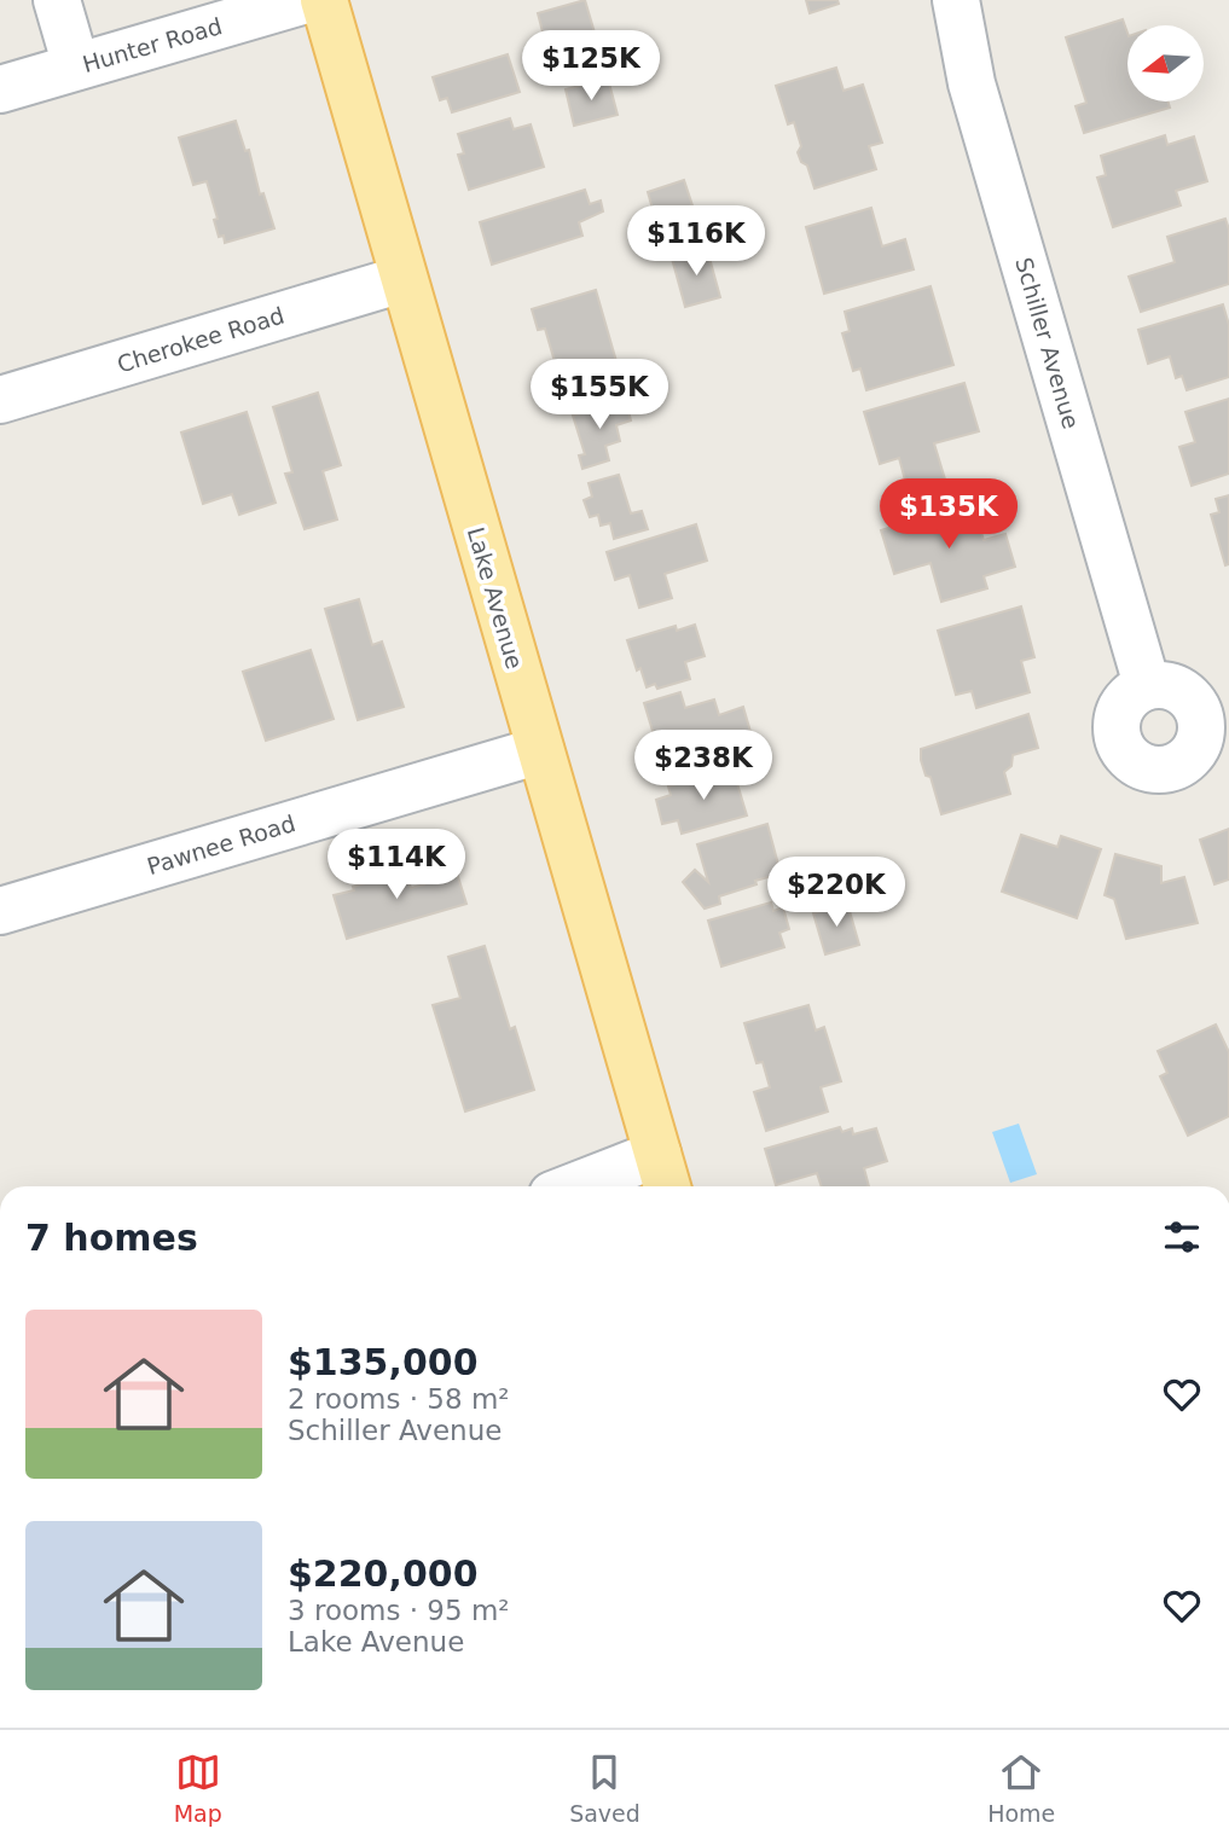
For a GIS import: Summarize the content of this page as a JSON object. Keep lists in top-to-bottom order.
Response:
{
  "streets": {
    "main road": ["Lake Avenue"],
    "street": [
      "Hunter Road",
      "Cherokee Road",
      "Schiller Avenue",
      "Pawnee Road"
    ]
  },
  "crossings": [
    ["Cherokee Road", "Lake Avenue"],
    ["Lake Avenue", "Pawnee Road"]
  ],
  "north": "left",
  "page": {
    "price": [
      "$125K",
      "$116K",
      "$155K",
      "$135K",
      "$238K",
      "$114K",
      "$220K"
    ],
    "heading": "7 homes",
    "list": [
      {
        "name": "$135,000",
        "note": "2 rooms · 58 m² · Schiller Avenue"
      },
      {
        "name": "$220,000",
        "note": "3 rooms · 95 m² · Lake Avenue"
      }
    ],
    "tabs": ["Map", "Saved", "Home"]
  }
}
